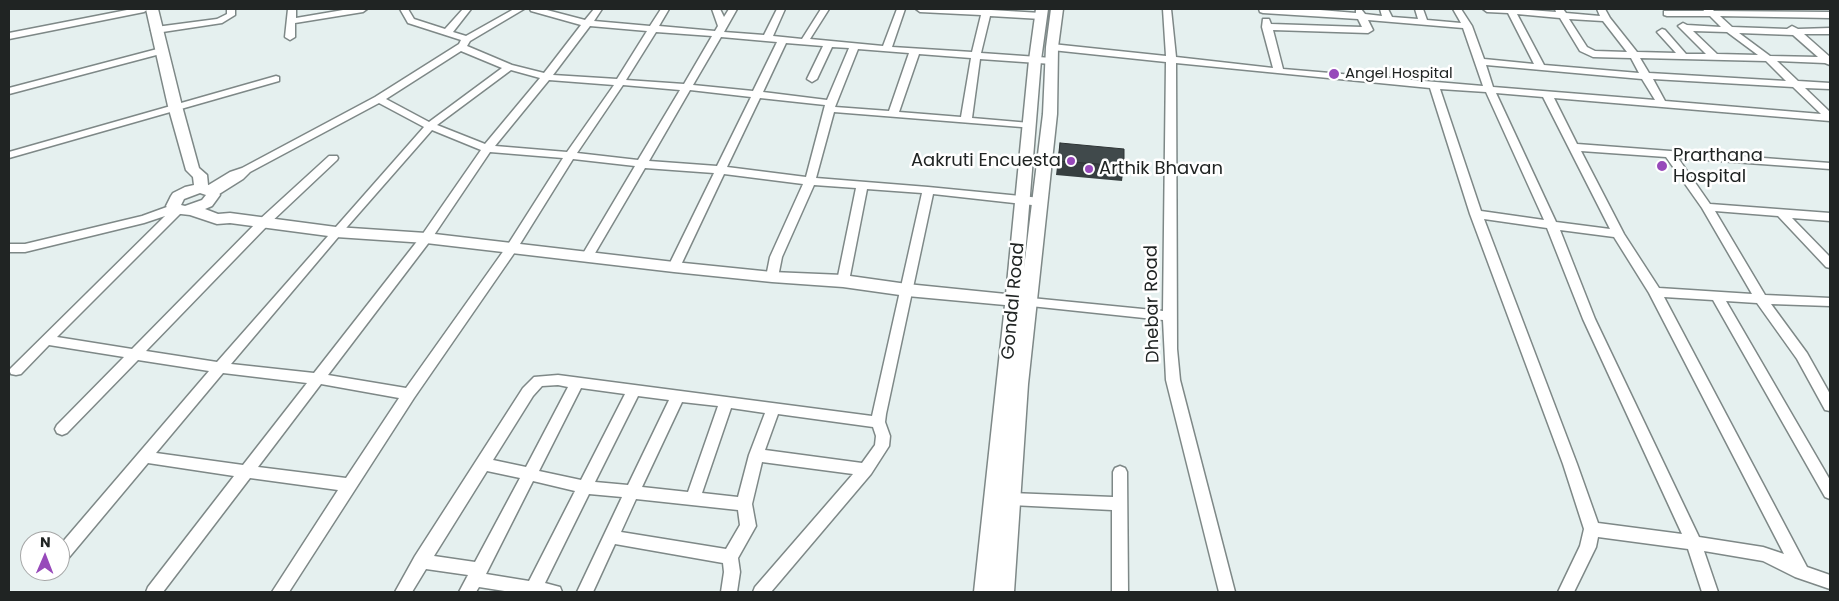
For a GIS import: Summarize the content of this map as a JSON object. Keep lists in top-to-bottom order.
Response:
{
  "streets": {
    "main road": ["Gondal Road"],
    "street": ["Dhebar Road"]
  },
  "places": [
    "Angel Hospital",
    "Aakruti Encuesta",
    "Prarthana Hospital",
    "Arthik Bhavan"
  ],
  "north": "top"
}
